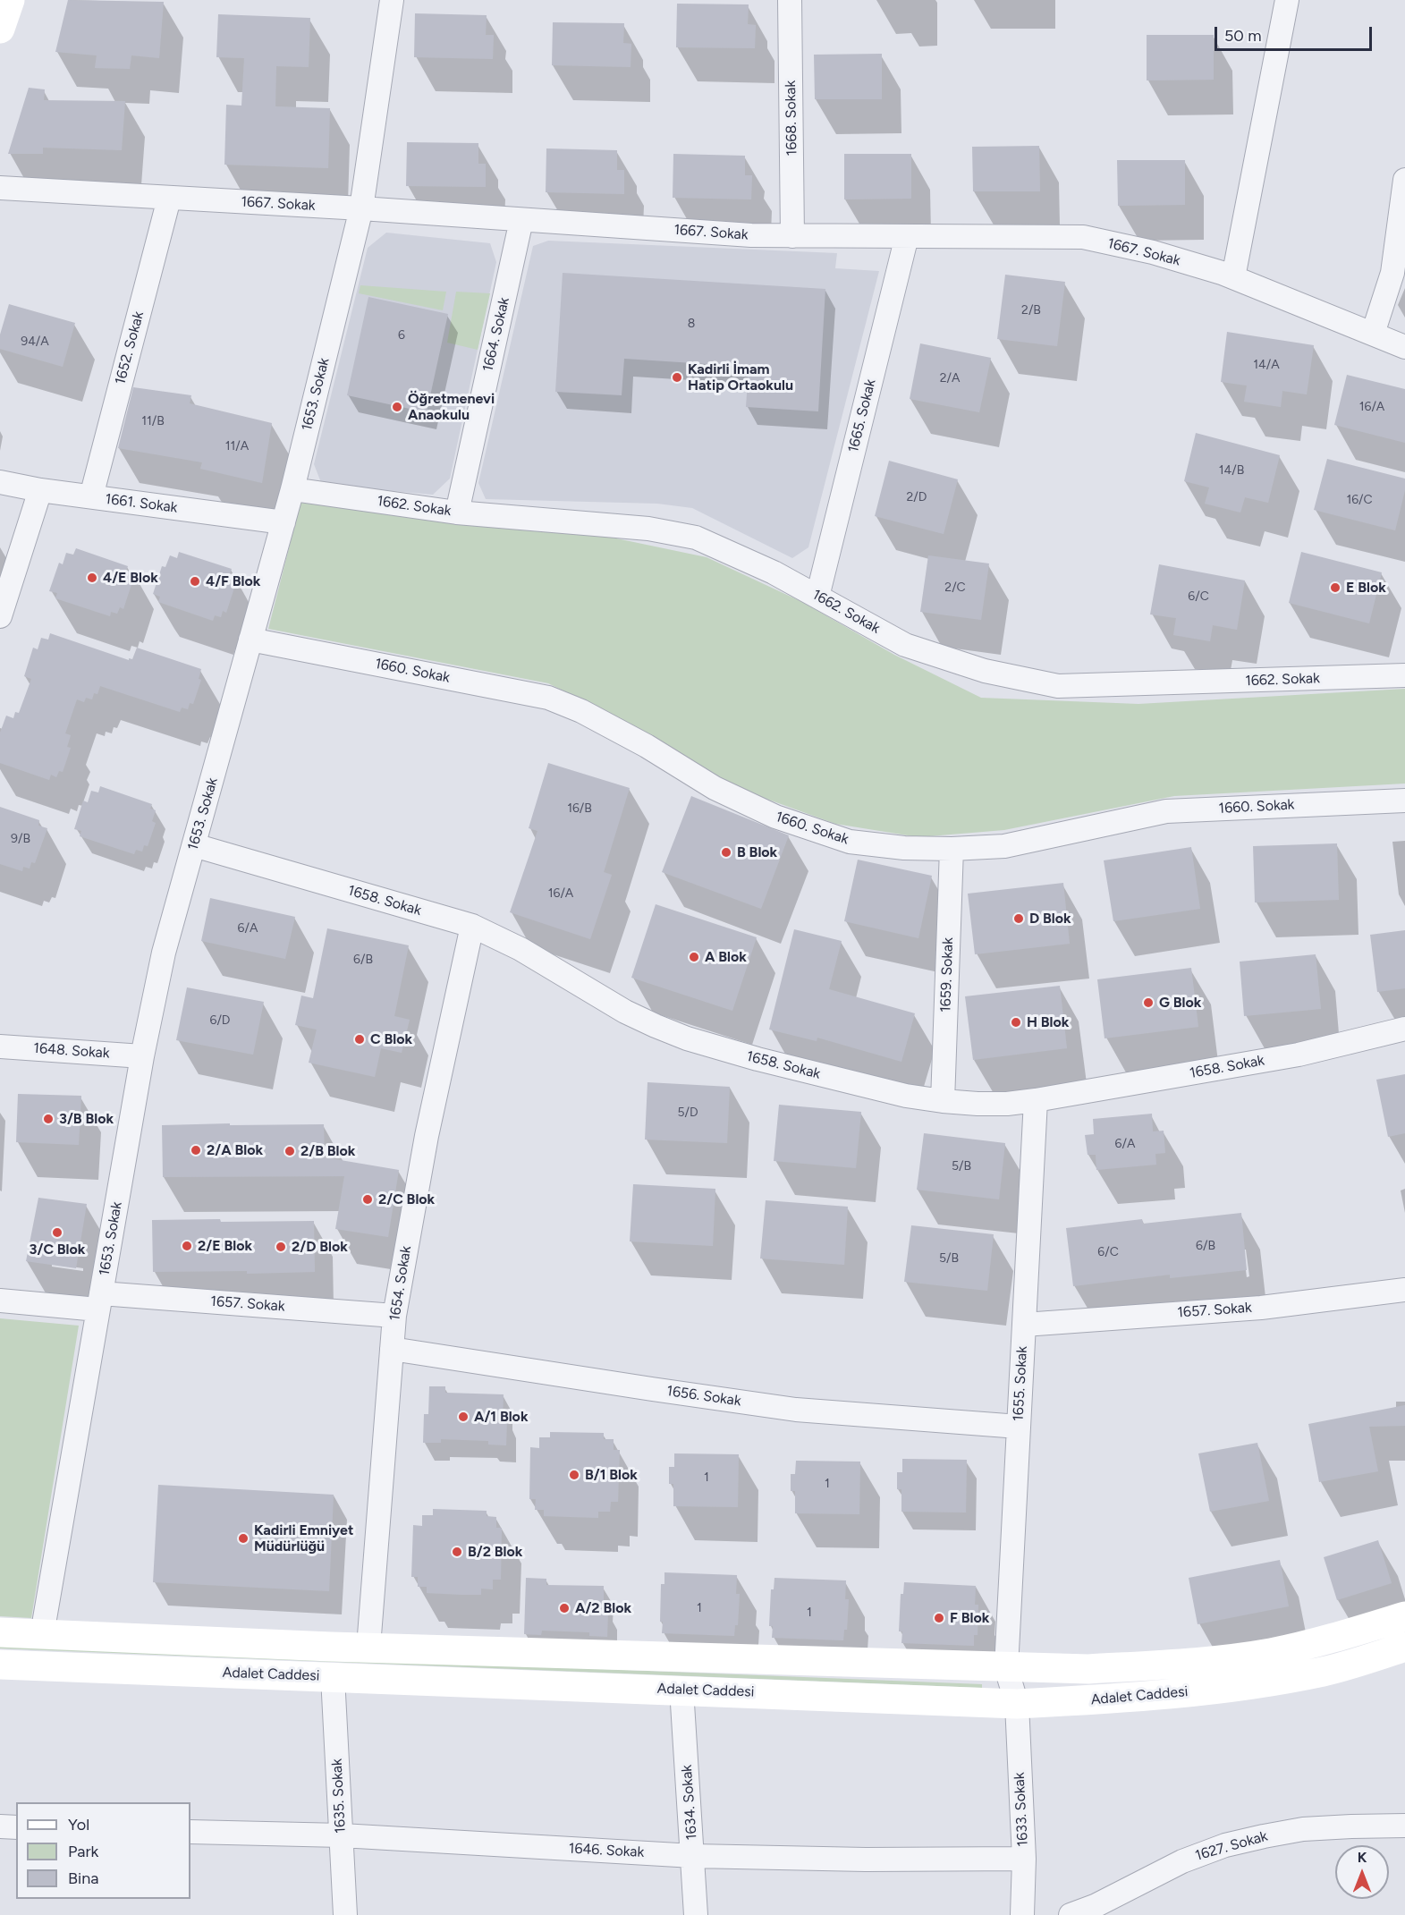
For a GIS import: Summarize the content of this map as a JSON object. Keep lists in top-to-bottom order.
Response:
{
  "streets": {
    "street": [
      "1668. Sokak",
      "1667. Sokak",
      "1664. Sokak",
      "1652. Sokak",
      "1653. Sokak",
      "1665. Sokak",
      "1661. Sokak",
      "1662. Sokak",
      "1660. Sokak",
      "1658. Sokak",
      "1659. Sokak",
      "1648. Sokak",
      "1654. Sokak",
      "1657. Sokak",
      "1655. Sokak",
      "1656. Sokak",
      "Adalet Caddesi",
      "1635. Sokak",
      "1634. Sokak",
      "1633. Sokak",
      "1627. Sokak",
      "1646. Sokak"
    ]
  },
  "crossings": [
    ["1668. Sokak", "1667. Sokak"],
    ["1667. Sokak", "1664. Sokak"],
    ["1667. Sokak", "1652. Sokak"],
    ["1667. Sokak", "1653. Sokak"],
    ["1667. Sokak", "1665. Sokak"],
    ["1664. Sokak", "1662. Sokak"],
    ["1652. Sokak", "1661. Sokak"],
    ["1653. Sokak", "1661. Sokak"],
    ["1653. Sokak", "1662. Sokak"],
    ["1653. Sokak", "1660. Sokak"],
    ["1653. Sokak", "1658. Sokak"],
    ["1653. Sokak", "1648. Sokak"],
    ["1653. Sokak", "1657. Sokak"],
    ["1665. Sokak", "1662. Sokak"],
    ["1660. Sokak", "1659. Sokak"],
    ["1658. Sokak", "1659. Sokak"],
    ["1658. Sokak", "1654. Sokak"],
    ["1658. Sokak", "1655. Sokak"],
    ["1654. Sokak", "1657. Sokak"],
    ["1654. Sokak", "1656. Sokak"],
    ["1657. Sokak", "1655. Sokak"],
    ["1655. Sokak", "1656. Sokak"],
    ["1655. Sokak", "Adalet Caddesi"],
    ["1655. Sokak", "1633. Sokak"],
    ["Adalet Caddesi", "1635. Sokak"],
    ["Adalet Caddesi", "1634. Sokak"],
    ["Adalet Caddesi", "1633. Sokak"],
    ["1635. Sokak", "1646. Sokak"],
    ["1634. Sokak", "1646. Sokak"],
    ["1633. Sokak", "1646. Sokak"]
  ],
  "places": [
    "Kadirli İmam Hatip Ortaokulu",
    "Öğretmenevi Anaokulu",
    "4/E Blok",
    "4/F Blok",
    "E Blok",
    "B Blok",
    "D Blok",
    "A Blok",
    "G Blok",
    "H Blok",
    "C Blok",
    "3/B Blok",
    "2/A Blok",
    "2/B Blok",
    "2/C Blok",
    "3/C Blok",
    "2/E Blok",
    "2/D Blok",
    "A/1 Blok",
    "B/1 Blok",
    "Kadirli Emniyet Müdürlüğü",
    "B/2 Blok",
    "A/2 Blok",
    "F Blok"
  ],
  "house_numbers": [
    "2/B",
    "8",
    "6",
    "94/A",
    "14/A",
    "2/A",
    "16/A",
    "11/B",
    "11/A",
    "14/B",
    "2/D",
    "16/C",
    "2/C",
    "6/C",
    "16/B",
    "9/B",
    "16/A",
    "6/A",
    "6/B",
    "6/D",
    "5/D",
    "6/A",
    "5/B",
    "6/B",
    "6/C",
    "5/B",
    "1",
    "1",
    "1",
    "1"
  ],
  "legend": ["Yol", "Park", "Bina"],
  "scale_bar": "50 m",
  "north": "top"
}
